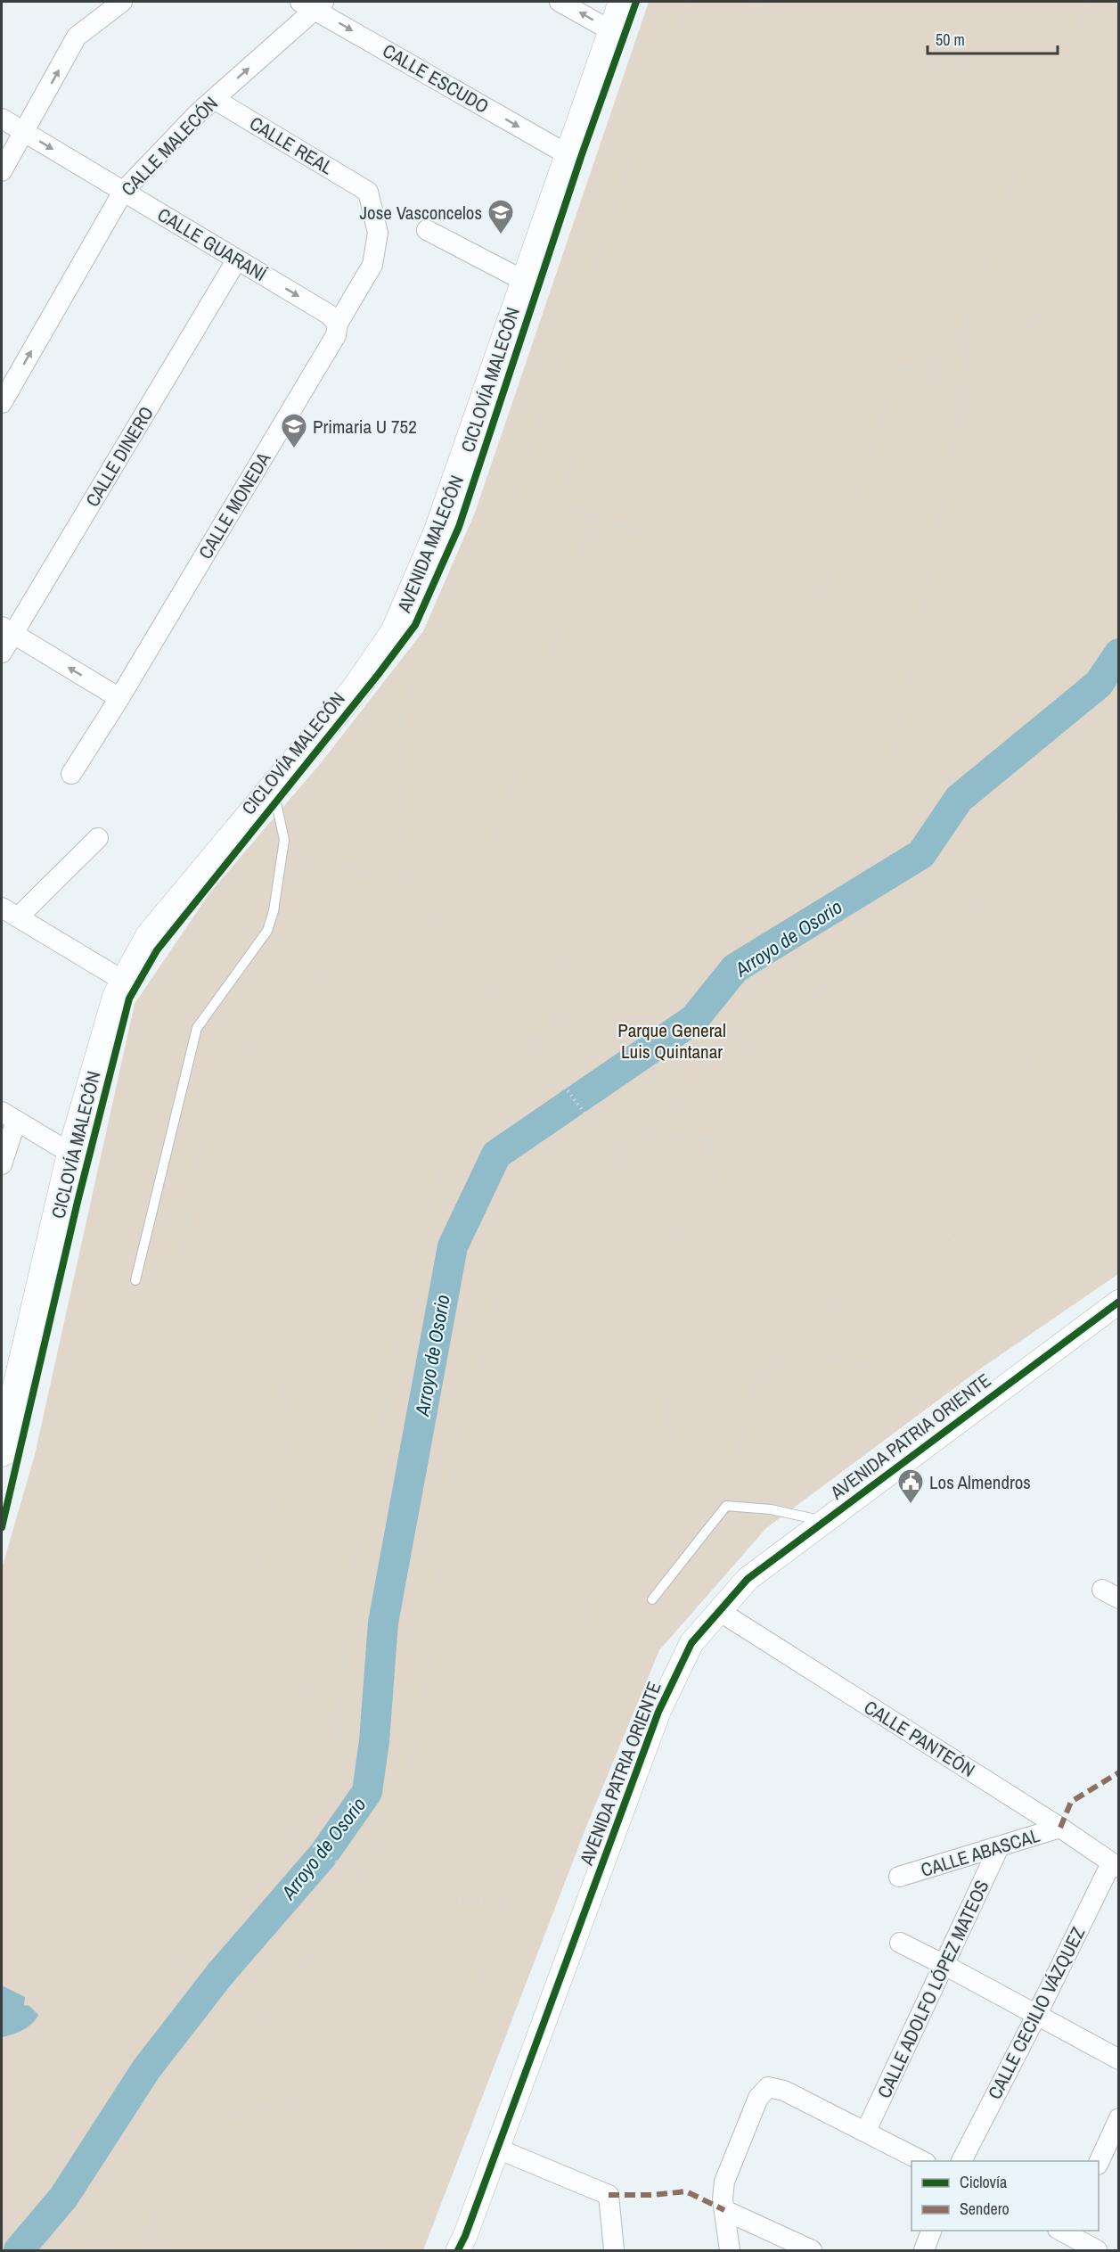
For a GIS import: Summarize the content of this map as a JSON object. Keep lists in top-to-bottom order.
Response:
{
  "streets": {
    "main road": ["AVENIDA MALECÓN"],
    "street": [
      "CALLE ESCUDO",
      "CALLE REAL",
      "CALLE MALECÓN",
      "CALLE GUARANÍ",
      "CALLE DINERO",
      "CALLE MONEDA",
      "AVENIDA PATRIA ORIENTE",
      "CALLE PANTEÓN",
      "CALLE ABASCAL",
      "CALLE ADOLFO LÓPEZ MATEOS",
      "CALLE CECILIO VÁZQUEZ"
    ],
    "cycle path": ["CICLOVÍA MALECÓN"]
  },
  "crossings": [
    ["CALLE ESCUDO", "CALLE MALECÓN"],
    ["CALLE ESCUDO", "AVENIDA MALECÓN"],
    ["CALLE REAL", "CALLE MALECÓN"],
    ["CALLE REAL", "CALLE MONEDA"],
    ["CALLE MALECÓN", "CALLE GUARANÍ"],
    ["CALLE GUARANÍ", "CALLE DINERO"],
    ["CALLE GUARANÍ", "CALLE MONEDA"],
    ["AVENIDA PATRIA ORIENTE", "CALLE PANTEÓN"],
    ["CALLE PANTEÓN", "CALLE ABASCAL"],
    ["CALLE PANTEÓN", "CALLE CECILIO VÁZQUEZ"],
    ["CALLE ABASCAL", "CALLE ADOLFO LÓPEZ MATEOS"]
  ],
  "one_way": ["CALLE MALECÓN", "CALLE GUARANÍ"],
  "water": ["Arroyo de Osorio"],
  "parks": ["Parque General Luis Quintanar"],
  "places": {
    "school or university": ["Jose Vasconcelos", "Primaria U 752"],
    "public building": ["Los Almendros"]
  },
  "legend": ["Ciclovía", "Sendero"],
  "scale_bar": "50 m"
}
